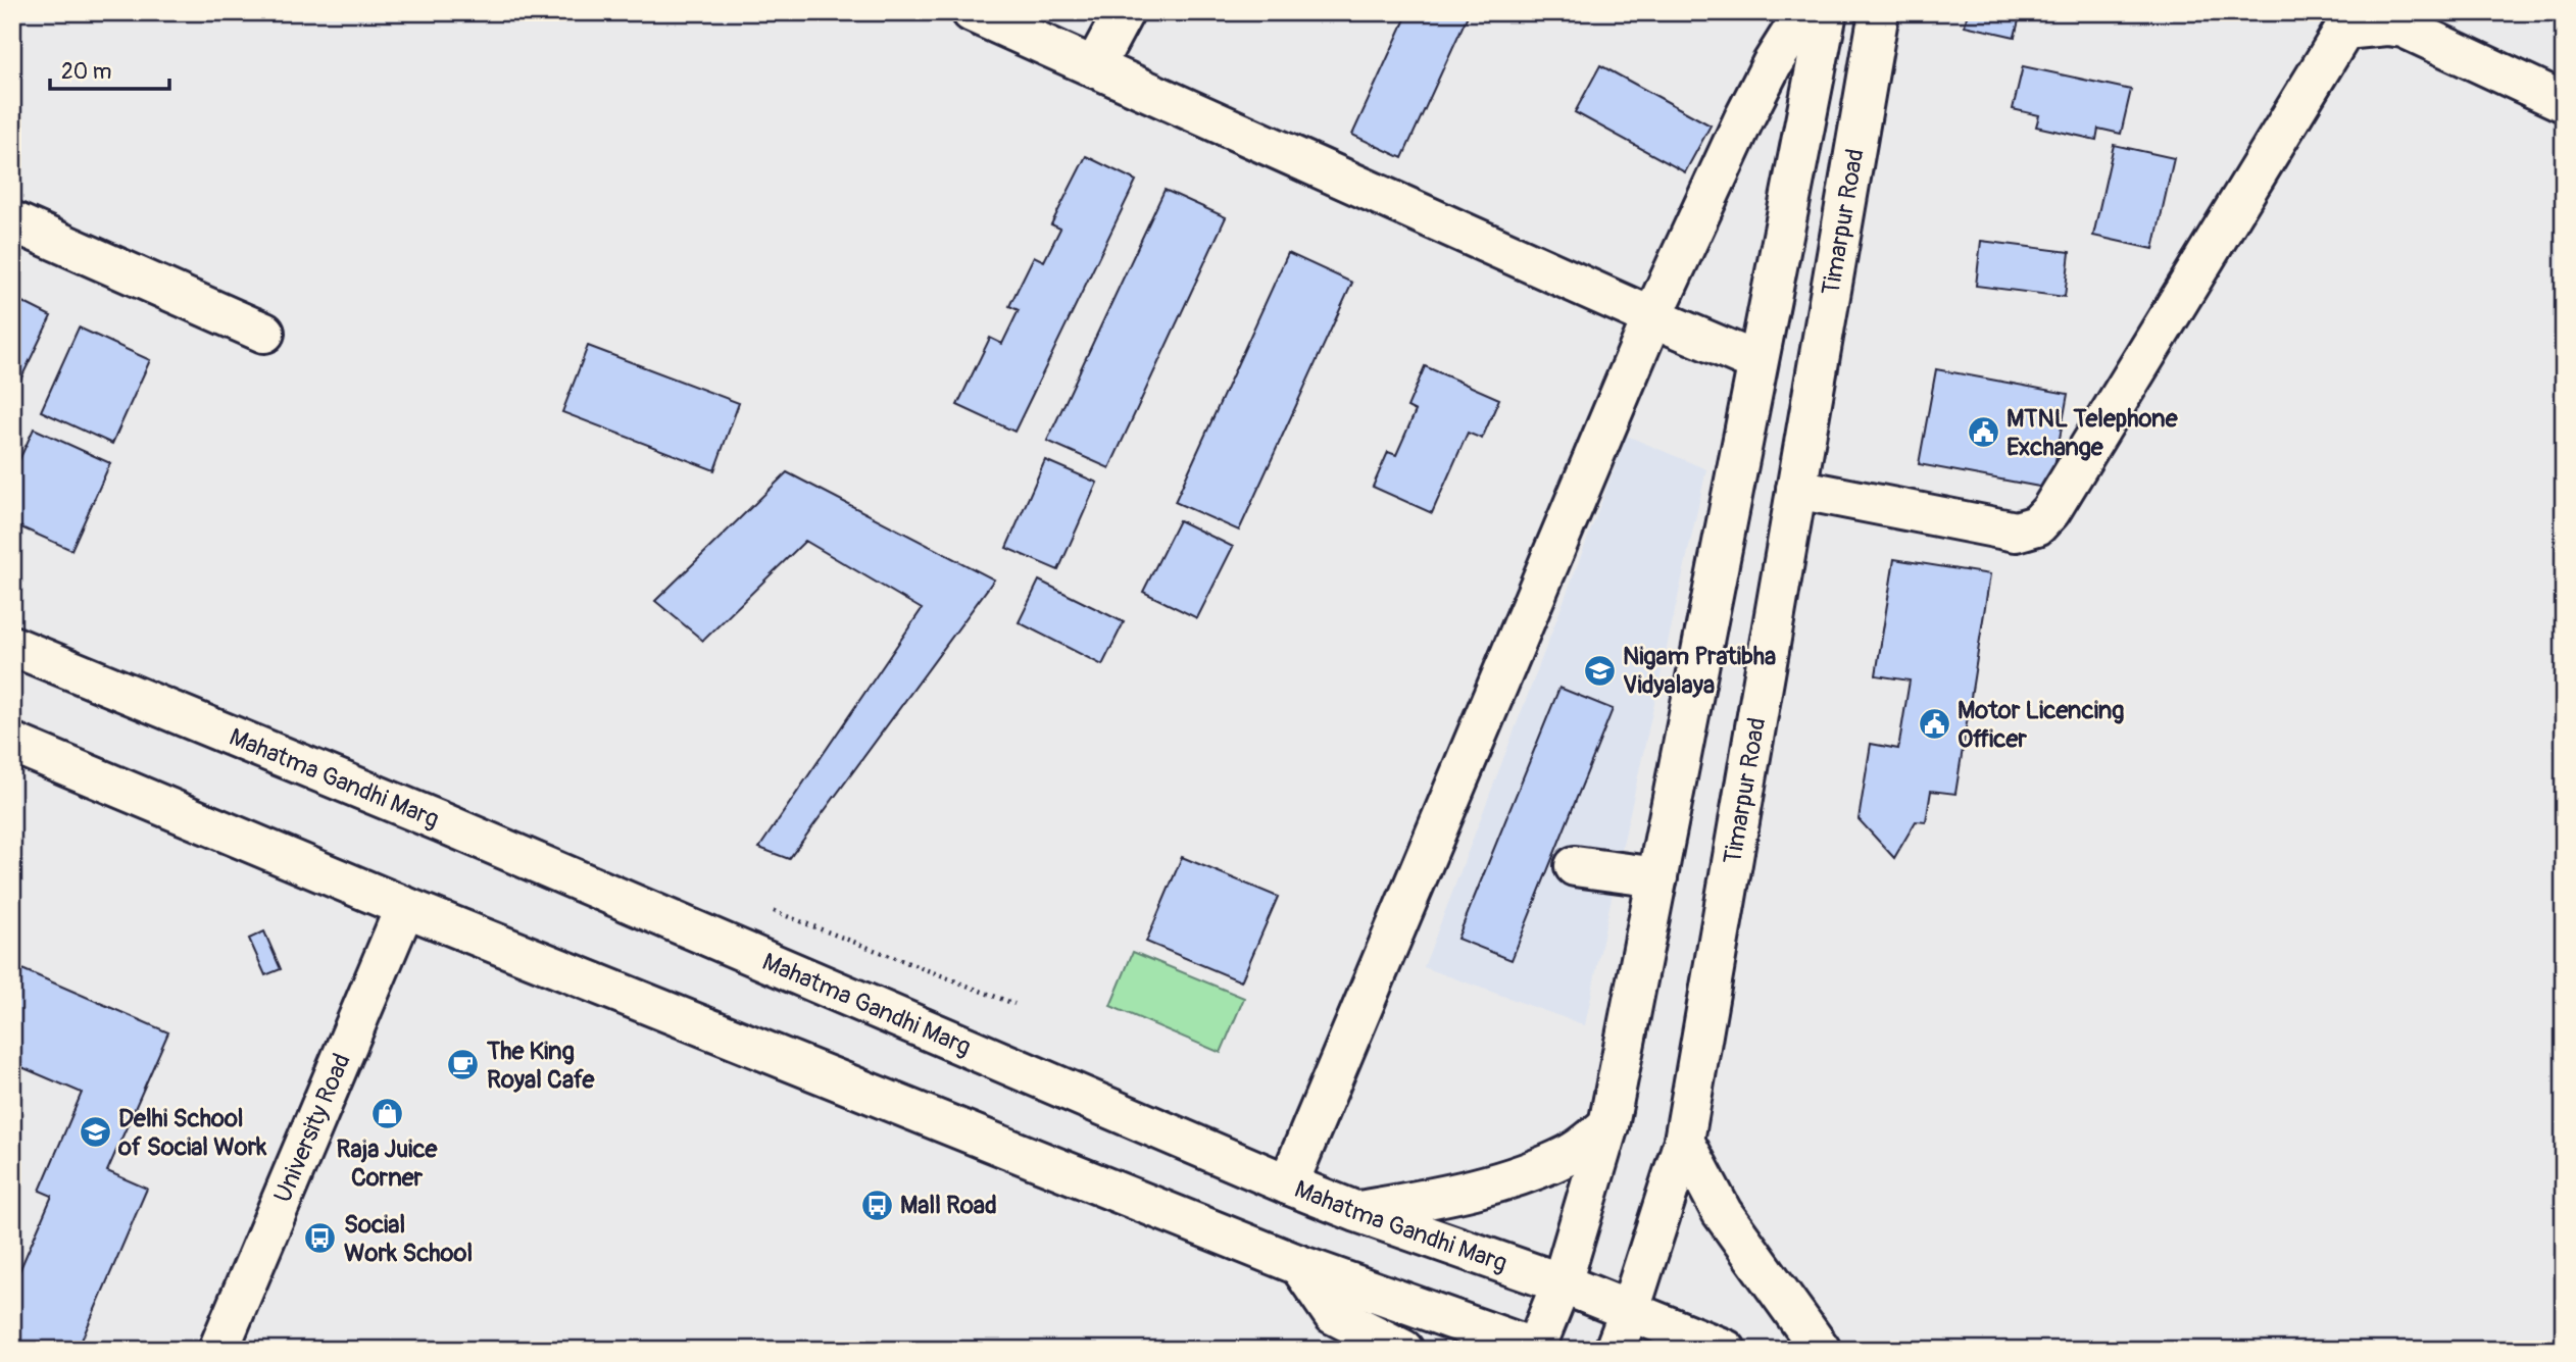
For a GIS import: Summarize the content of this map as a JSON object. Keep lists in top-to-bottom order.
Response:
{
  "streets": {
    "street": ["Timarpur Road", "Mahatma Gandhi Marg", "University Road"]
  },
  "crossings": [
    ["Timarpur Road", "Mahatma Gandhi Marg"]
  ],
  "places": {
    "public building": ["MTNL Telephone Exchange", "Motor Licencing Officer"],
    "school or university": ["Nigam Pratibha Vidyalaya", "Delhi School of Social Work"],
    "cafe": ["The King Royal Cafe"],
    "shop": ["Raja Juice Corner"],
    "bus stop": ["Mall Road", "Social Work School"]
  },
  "scale_bar": "20 m"
}
